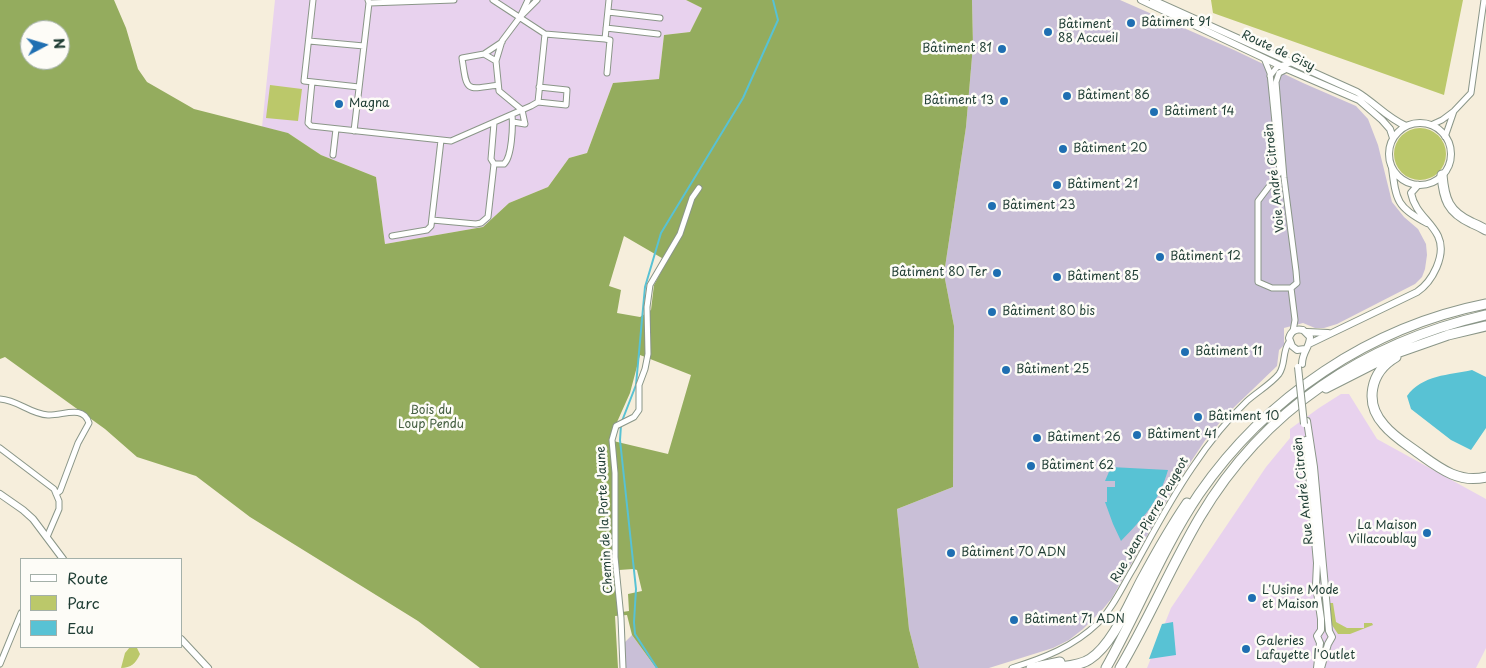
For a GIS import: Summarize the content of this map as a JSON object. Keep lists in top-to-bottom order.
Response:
{
  "streets": {
    "street": [
      "Route de Gisy",
      "Voie André Citroën",
      "Rue André Citroën",
      "Chemin de la Porte Jaune",
      "Rue Jean-Pierre Peugeot"
    ]
  },
  "crossings": [
    ["Route de Gisy", "Voie André Citroën"],
    ["Voie André Citroën", "Rue André Citroën"],
    ["Voie André Citroën", "Rue Jean-Pierre Peugeot"],
    ["Rue André Citroën", "Rue Jean-Pierre Peugeot"]
  ],
  "parks": ["Bois du Loup Pendu"],
  "places": [
    "Bâtiment 91",
    "Bâtiment 88 Accueil",
    "Bâtiment 81",
    "Bâtiment 86",
    "Bâtiment 13",
    "Magna",
    "Bâtiment 14",
    "Bâtiment 20",
    "Bâtiment 21",
    "Bâtiment 23",
    "Bâtiment 12",
    "Bâtiment 80 Ter",
    "Bâtiment 85",
    "Bâtiment 80 bis",
    "Bâtiment 11",
    "Bâtiment 25",
    "Bâtiment 10",
    "Bâtiment 41",
    "Bâtiment 26",
    "Bâtiment 62",
    "La Maison Villacoublay",
    "Bâtiment 70 ADN",
    "L'Usine Mode et Maison",
    "Bâtiment 71 ADN",
    "Galeries Lafayette l'Outlet"
  ],
  "legend": ["Route", "Parc", "Eau"],
  "north": "right"
}
